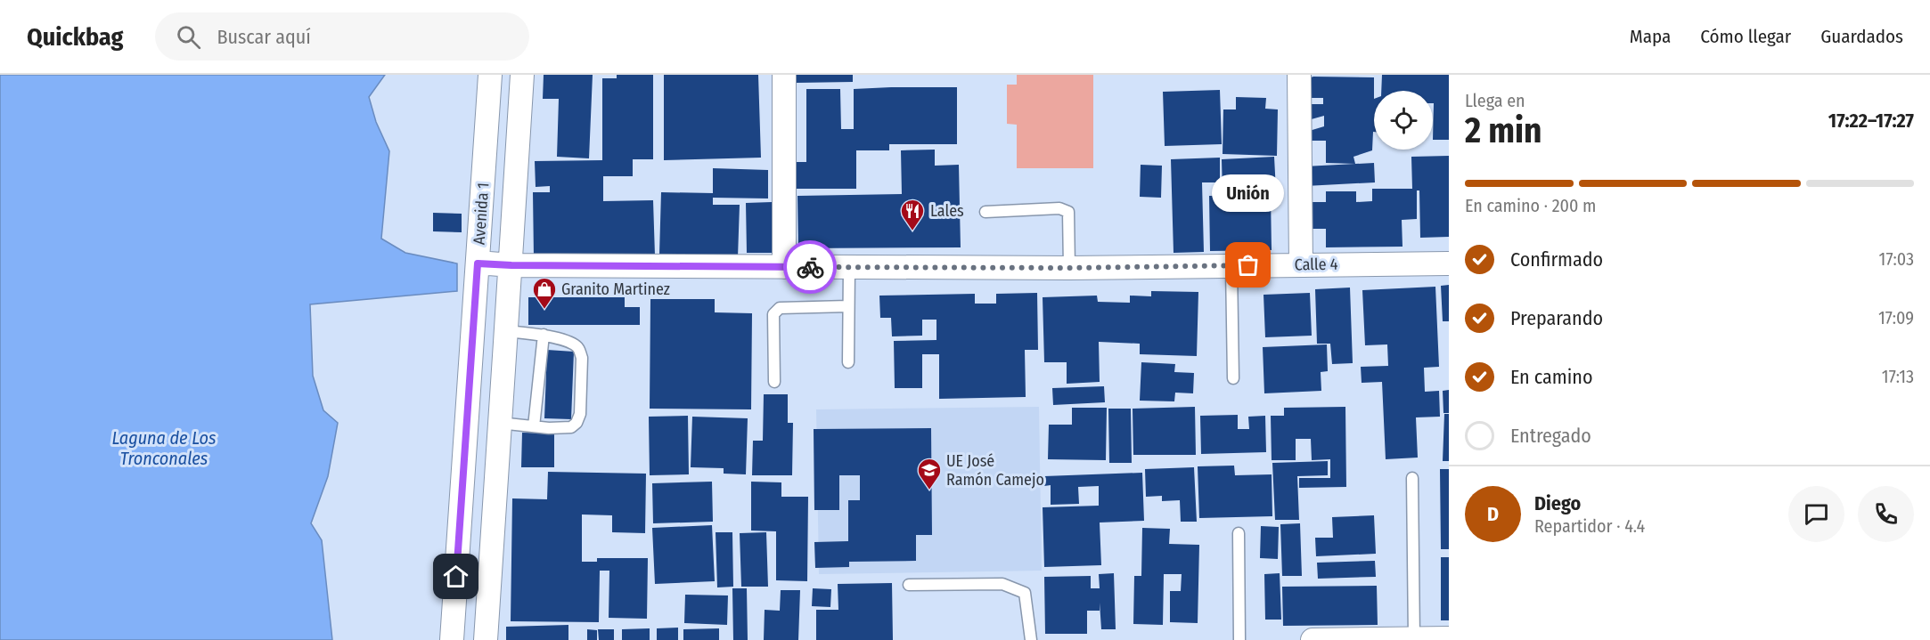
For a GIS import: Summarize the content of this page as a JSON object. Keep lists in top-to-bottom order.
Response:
{
  "streets": {
    "street": ["Avenida 1", "Calle 4"]
  },
  "crossings": [
    ["Avenida 1", "Calle 4"]
  ],
  "water": ["Laguna de Los Tronconales"],
  "places": {
    "restaurant": ["Lales"],
    "other": ["Unión"],
    "shop": ["Granito Martinez"],
    "school or university": ["UE José Ramón Camejo"]
  },
  "page": {
    "header": "Quickbag",
    "search": "Buscar aquí",
    "nav": ["Mapa", "Cómo llegar", "Guardados"],
    "heading": ["2 min", "Llega en", "17:22–17:27"],
    "panel": ["Diego", "Repartidor · 4.4"],
    "bar": "En camino · 200 m",
    "bubble": "Unión",
    "list": [
      ["Confirmado", "17:03"],
      ["Preparando", "17:09"],
      ["En camino", "17:13"],
      "Entregado"
    ],
    "round": "D"
  }
}
